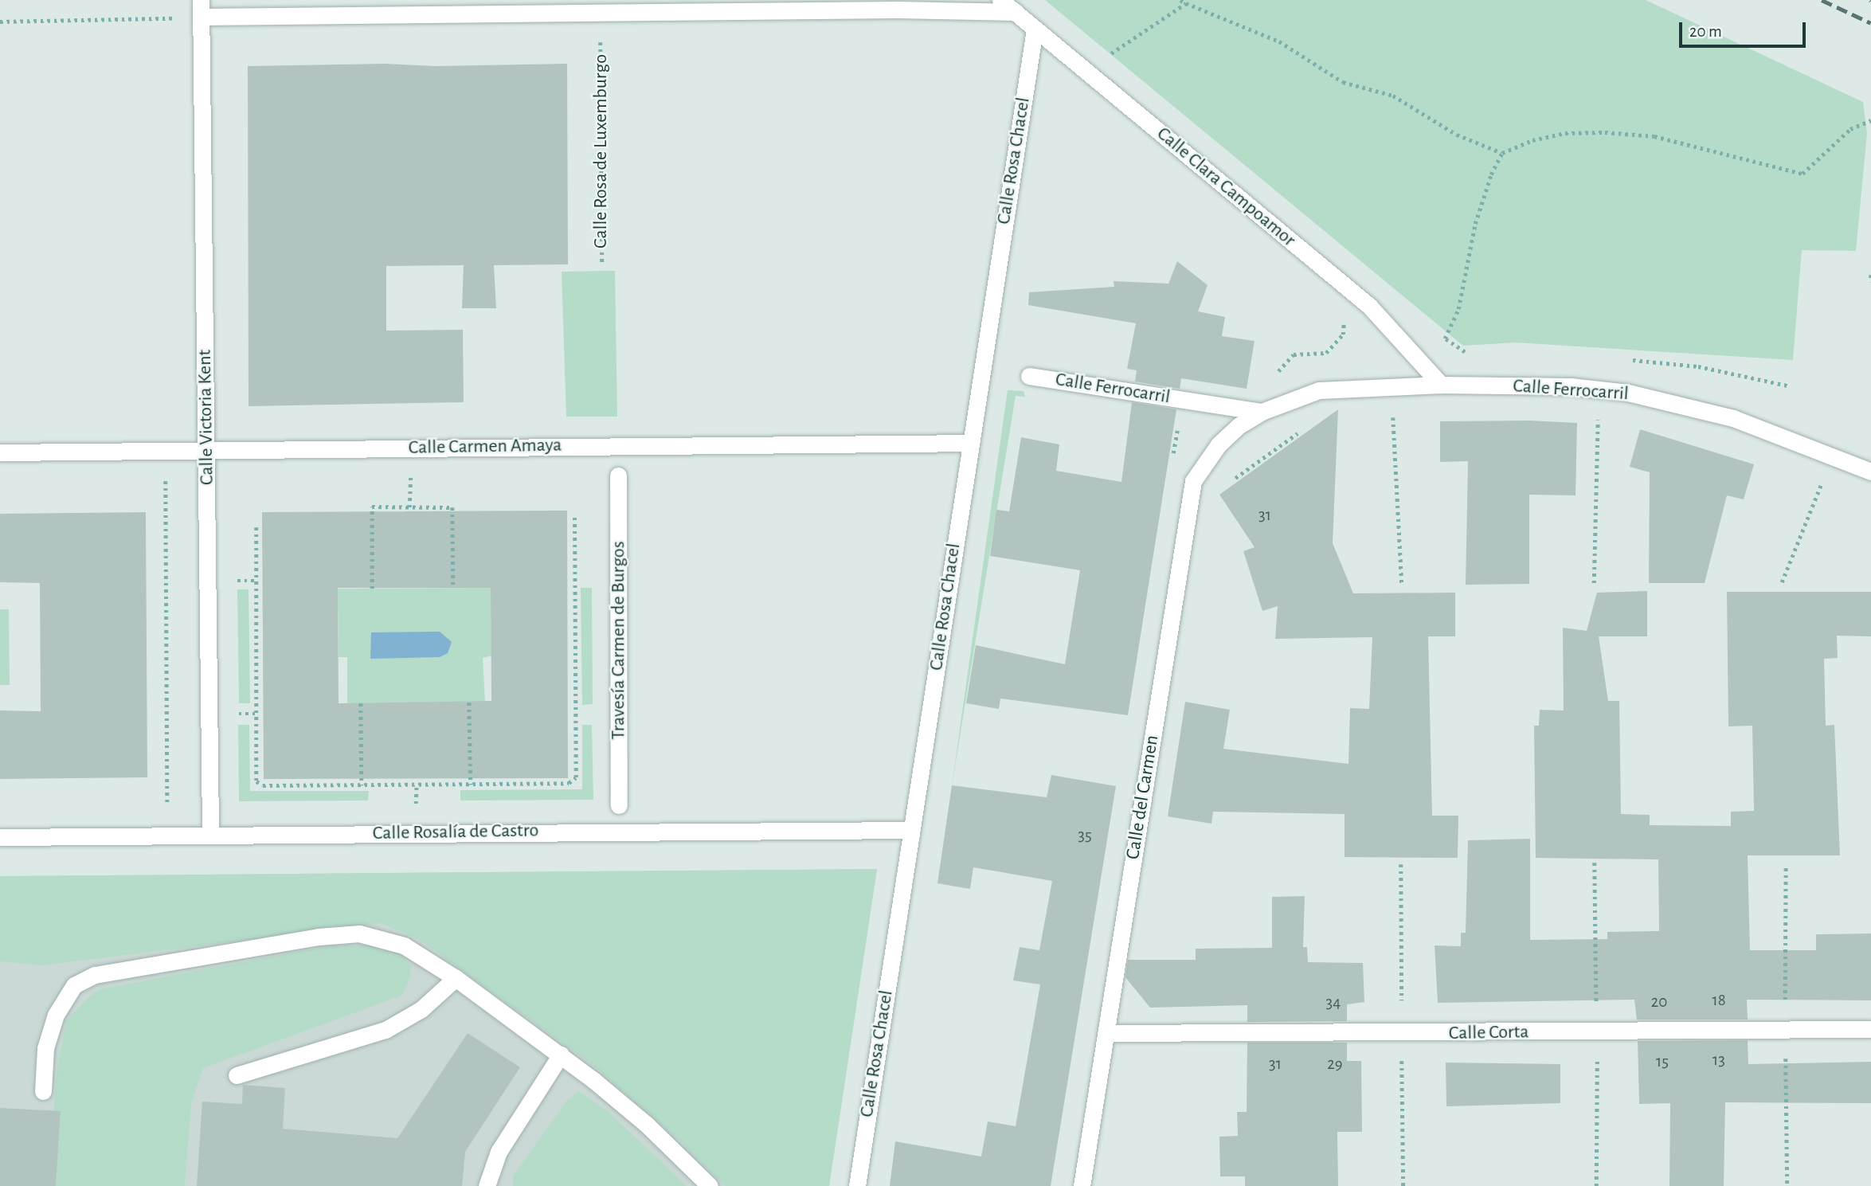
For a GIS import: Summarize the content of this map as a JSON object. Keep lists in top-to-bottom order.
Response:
{
  "streets": {
    "street": [
      "Calle Rosa Chacel",
      "Calle Clara Campoamor",
      "Calle Ferrocarril",
      "Calle Victoria Kent",
      "Calle Carmen Amaya",
      "Travesía Carmen de Burgos",
      "Calle del Carmen",
      "Calle Rosalía de Castro",
      "Calle Corta"
    ],
    "path": ["Calle Rosa de Luxemburgo"]
  },
  "crossings": [
    ["Calle Rosa Chacel", "Calle Clara Campoamor"],
    ["Calle Rosa Chacel", "Calle Carmen Amaya"],
    ["Calle Rosa Chacel", "Calle Rosalía de Castro"],
    ["Calle Clara Campoamor", "Calle Ferrocarril"],
    ["Calle Ferrocarril", "Calle del Carmen"],
    ["Calle Victoria Kent", "Calle Carmen Amaya"],
    ["Calle Victoria Kent", "Calle Rosalía de Castro"],
    ["Calle del Carmen", "Calle Corta"]
  ],
  "house_numbers": [
    "31",
    "35",
    "18",
    "20",
    "34",
    "13",
    "15",
    "31",
    "29"
  ],
  "scale_bar": "20 m"
}
